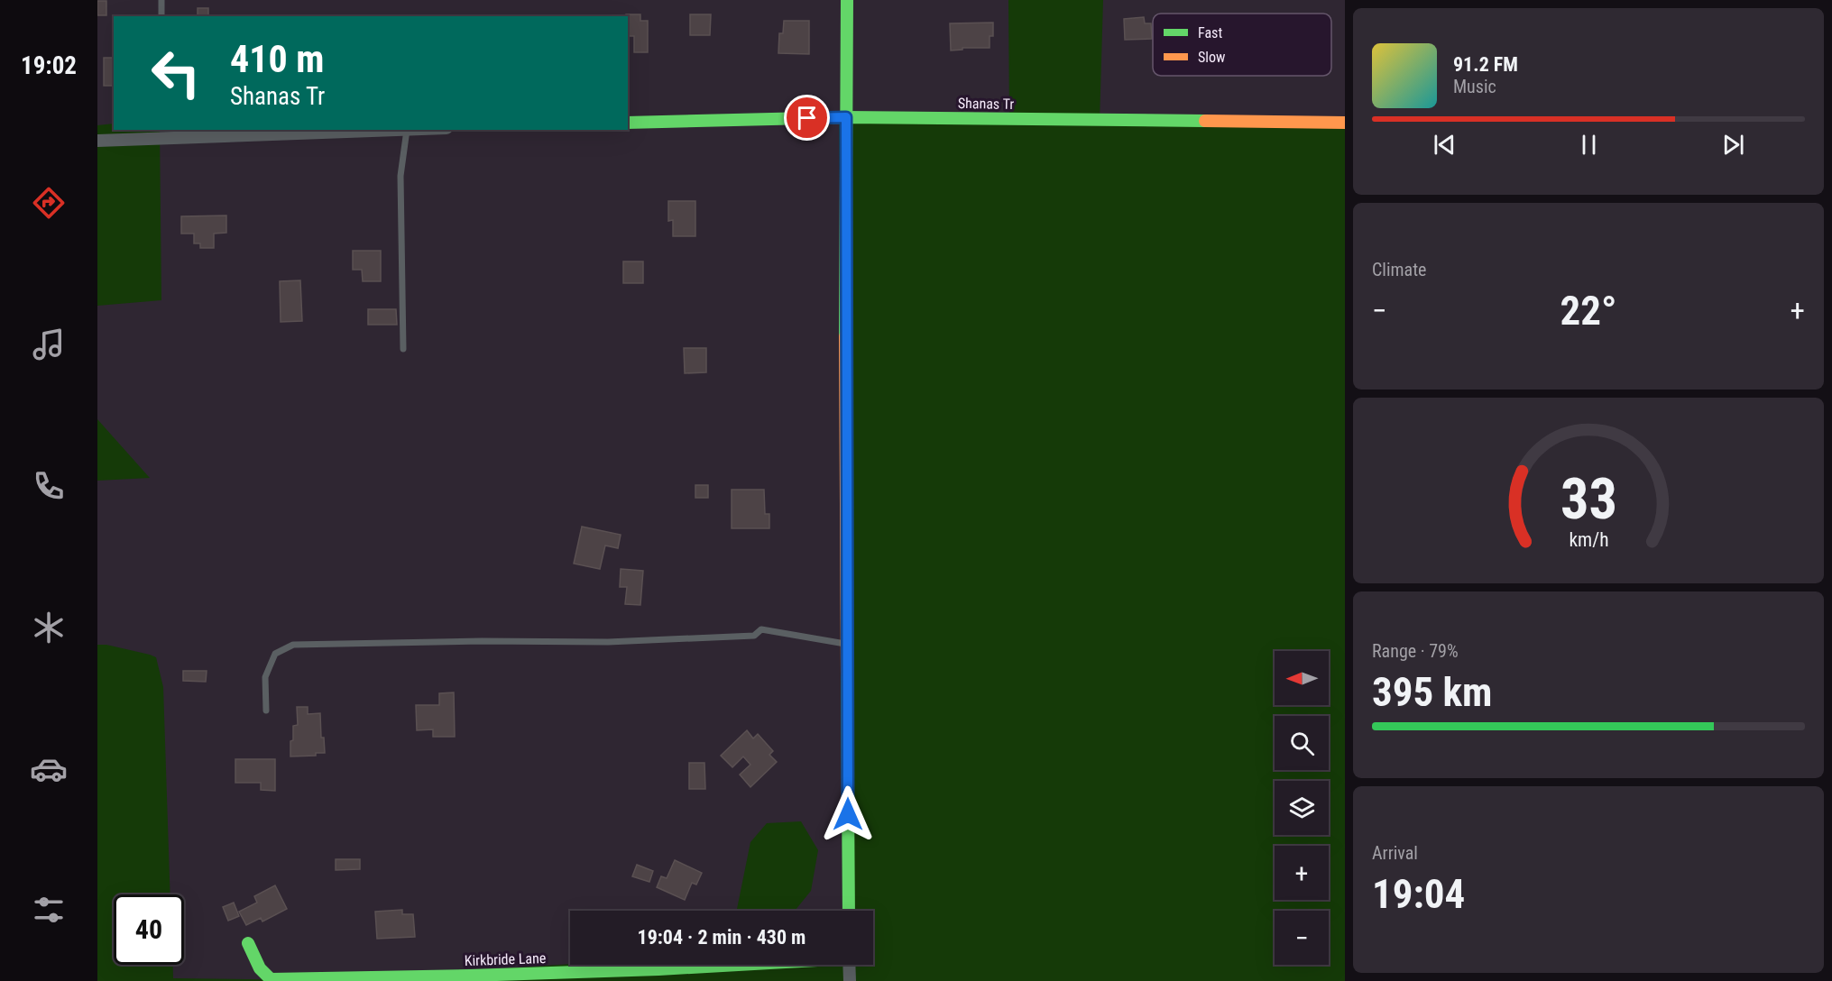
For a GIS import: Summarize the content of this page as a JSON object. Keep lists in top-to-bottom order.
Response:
{
  "streets": {
    "street": ["Shanas Tr", "Kirkbride Lane"]
  },
  "legend": ["Fast", "Slow"],
  "north": "left",
  "page": {
    "tabs": "19:02",
    "turn": ["410 m", "Shanas Tr"],
    "song": ["91.2 FM", "Music"],
    "tile": [
      "Climate",
      ["Range · 79%", "395 km"],
      ["Arrival", "19:04"]
    ],
    "heat": ["−", "22°", "+"],
    "map_buttons": ["+", "−"],
    "limit": "40",
    "trip": "19:04 · 2 min · 430 m",
    "gauge": ["33", "km/h"]
  }
}
